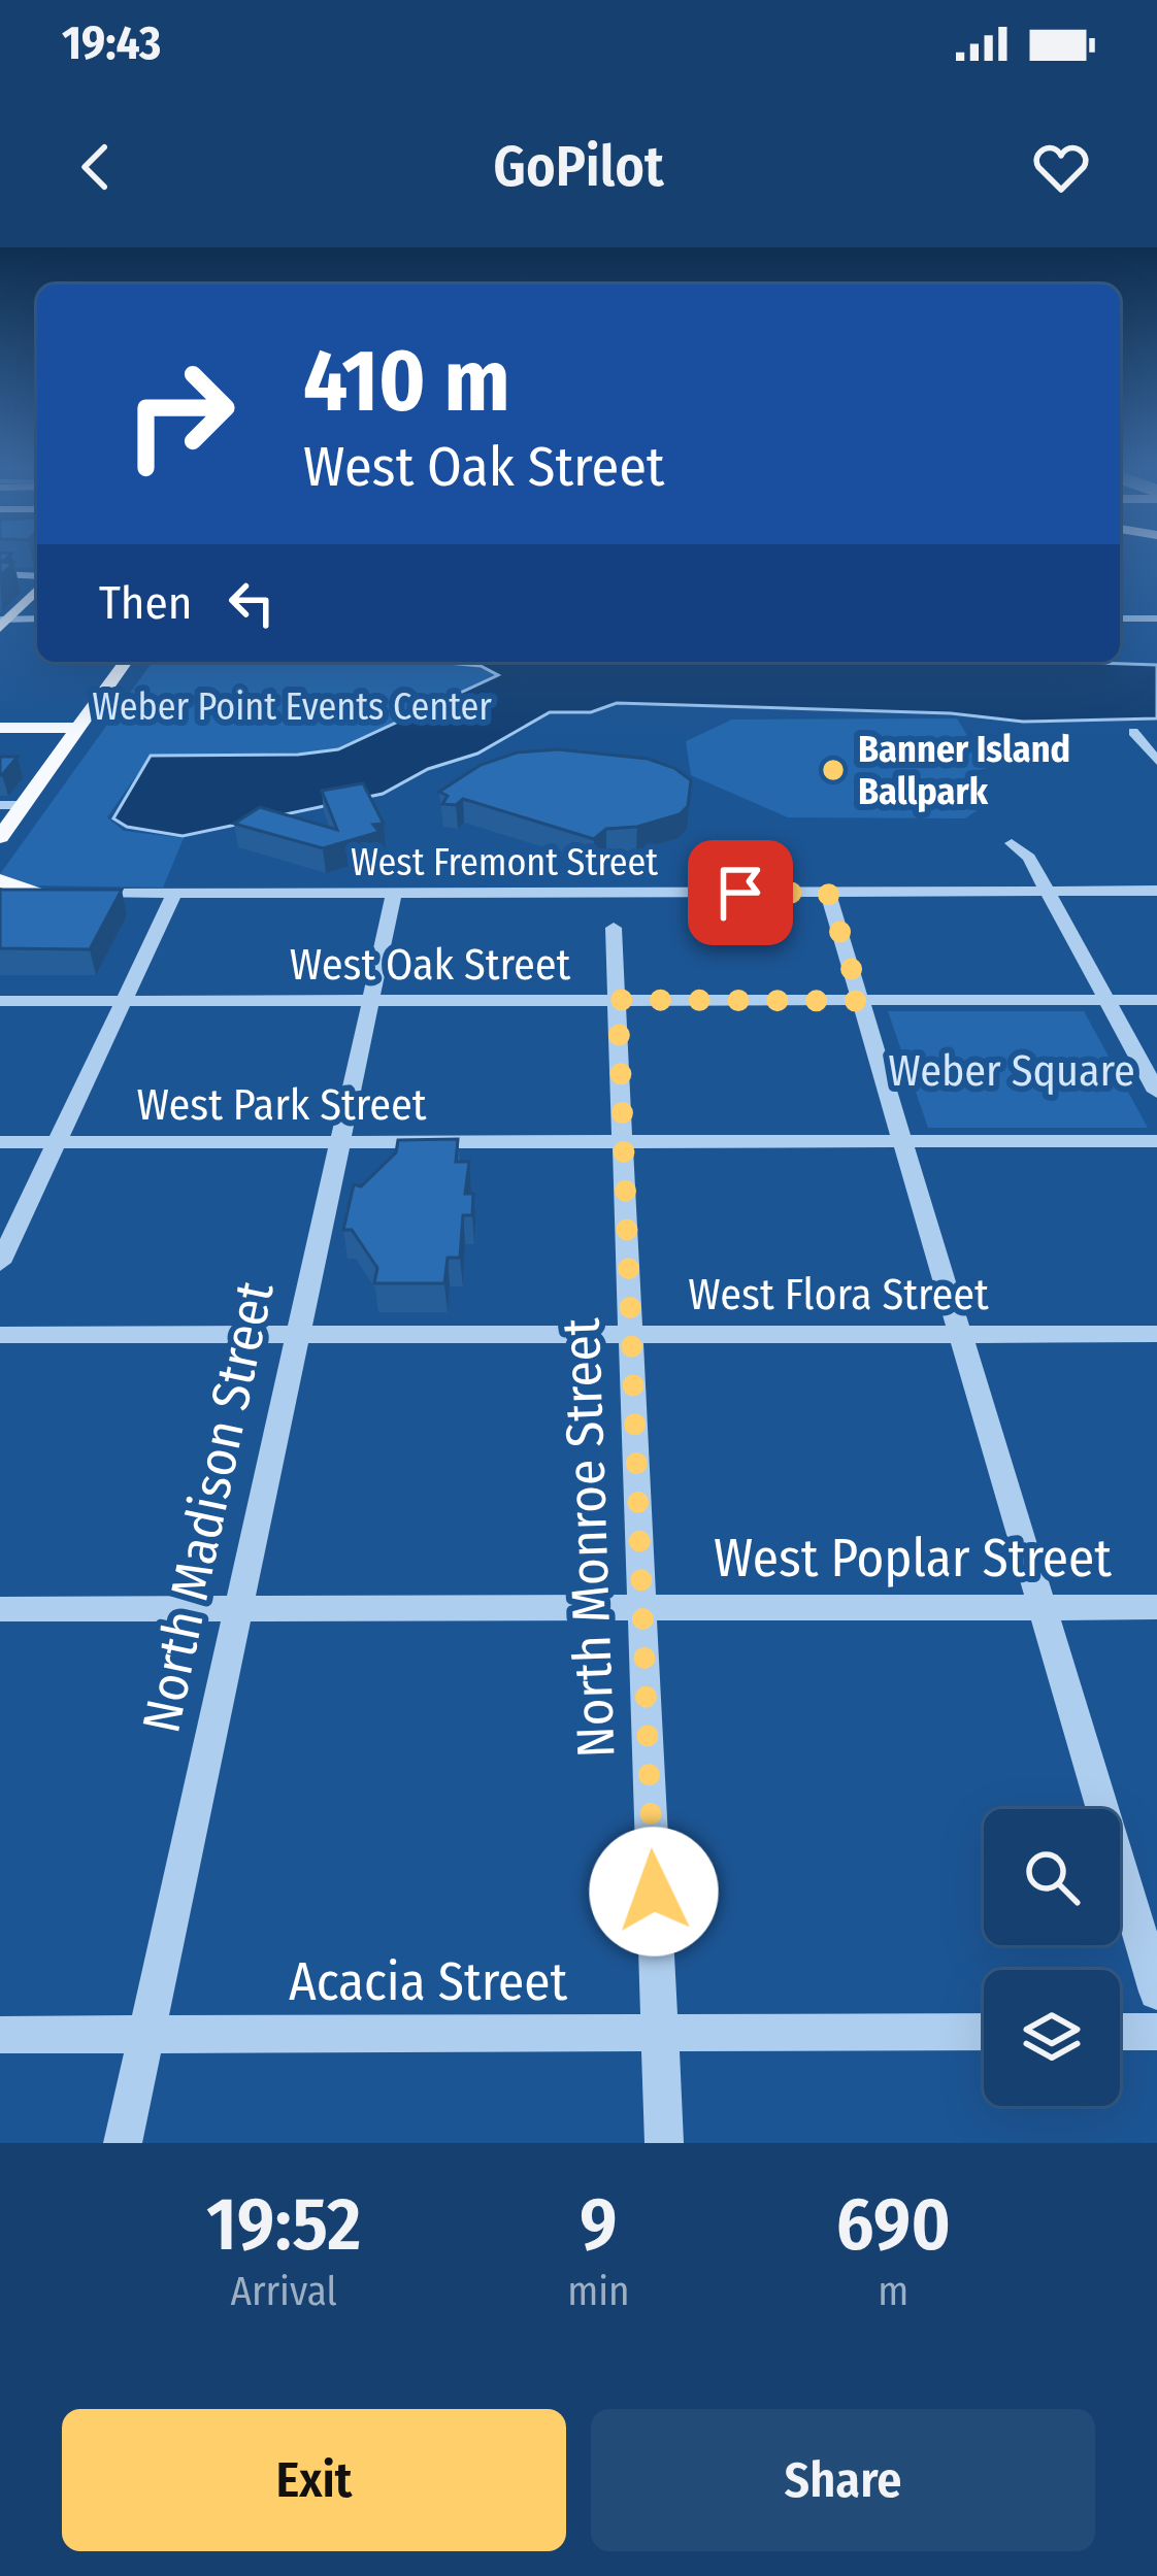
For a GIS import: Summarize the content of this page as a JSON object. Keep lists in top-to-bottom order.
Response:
{
  "streets": {
    "street": [
      "West Fremont Street",
      "West Oak Street",
      "West Park Street",
      "West Flora Street",
      "North Madison Street",
      "North Monroe Street",
      "West Poplar Street",
      "Acacia Street"
    ]
  },
  "crossings": [
    ["West Fremont Street", "North Madison Street"],
    ["West Oak Street", "North Madison Street"],
    ["West Oak Street", "North Monroe Street"],
    ["West Park Street", "North Madison Street"],
    ["West Park Street", "North Monroe Street"],
    ["West Flora Street", "North Madison Street"],
    ["West Flora Street", "North Monroe Street"],
    ["North Madison Street", "West Poplar Street"],
    ["North Madison Street", "Acacia Street"],
    ["North Monroe Street", "West Poplar Street"],
    ["North Monroe Street", "Acacia Street"]
  ],
  "parks": ["Weber Point Events Center", "Weber Square"],
  "places": ["Banner Island Ballpark"],
  "page": {
    "status": "19:43",
    "header": "GoPilot",
    "turn": ["410 m", "West Oak Street"],
    "then": "Then",
    "eta": [
      "19:52",
      "Arrival",
      "9",
      "min",
      "690",
      "m"
    ],
    "buttons": ["Exit", "Share"]
  }
}
